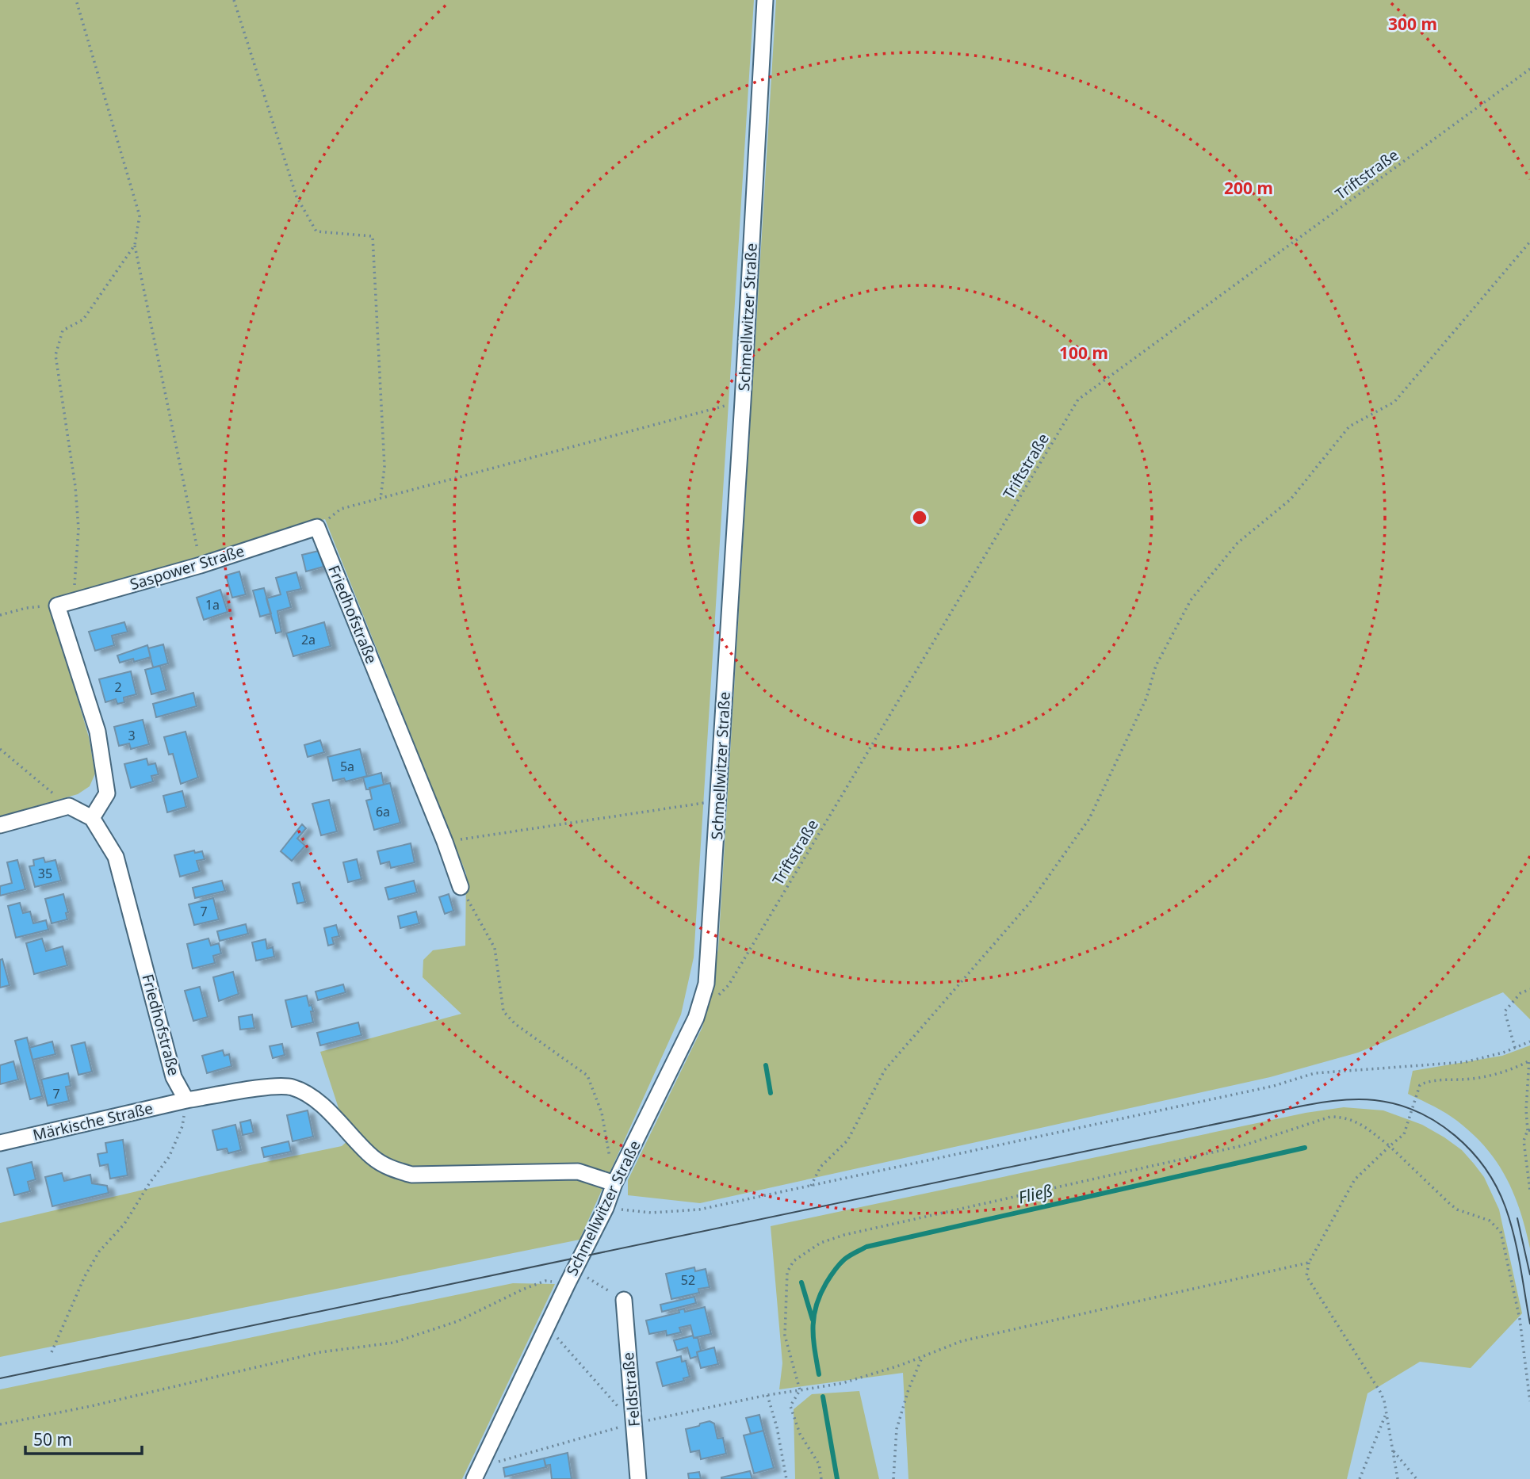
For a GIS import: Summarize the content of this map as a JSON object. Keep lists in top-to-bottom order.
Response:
{
  "streets": {
    "street": [
      "Schmellwitzer Straße",
      "Saspower Straße",
      "Friedhofstraße",
      "Märkische Straße",
      "Feldstraße"
    ],
    "path": ["Triftstraße"]
  },
  "crossings": [
    ["Saspower Straße", "Friedhofstraße"],
    ["Friedhofstraße", "Märkische Straße"]
  ],
  "water": ["Fließ"],
  "house_numbers": [
    "1a",
    "2a",
    "2",
    "3",
    "5a",
    "6a",
    "35",
    "7",
    "7",
    "52"
  ],
  "scale_bar": "50 m",
  "rings": ["300 m", "200 m", "100 m"]
}
